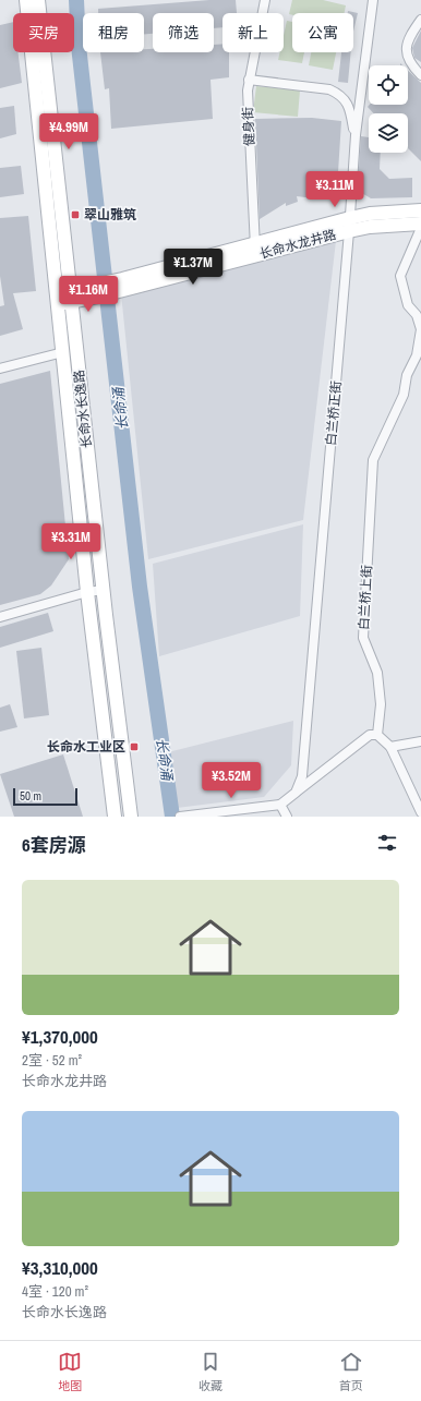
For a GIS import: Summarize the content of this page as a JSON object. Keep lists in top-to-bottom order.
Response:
{
  "streets": {
    "street": [
      "健身街",
      "长命水龙井路",
      "长命水长逸路",
      "白兰桥正街",
      "白兰桥上街"
    ]
  },
  "crossings": [
    ["健身街", "长命水龙井路"],
    ["长命水龙井路", "长命水长逸路"],
    ["长命水龙井路", "白兰桥正街"]
  ],
  "water": ["长命涌"],
  "places": {
    "transit": ["翠山雅筑", "长命水工业区"]
  },
  "scale_bar": "50 m",
  "page": {
    "chip": [
      "买房",
      "租房",
      "筛选",
      "新上",
      "公寓"
    ],
    "price": [
      "¥4.99M",
      "¥3.11M",
      "¥1.37M",
      "¥1.16M",
      "¥3.31M",
      "¥3.52M"
    ],
    "scale": "50 m",
    "heading": "6套房源",
    "list": [
      {
        "name": "¥1,370,000",
        "note": "2室 · 52 m² · 长命水龙井路"
      },
      {
        "name": "¥3,310,000",
        "note": "4室 · 120 m² · 长命水长逸路"
      }
    ],
    "tabs": ["地图", "收藏", "首页"]
  }
}
